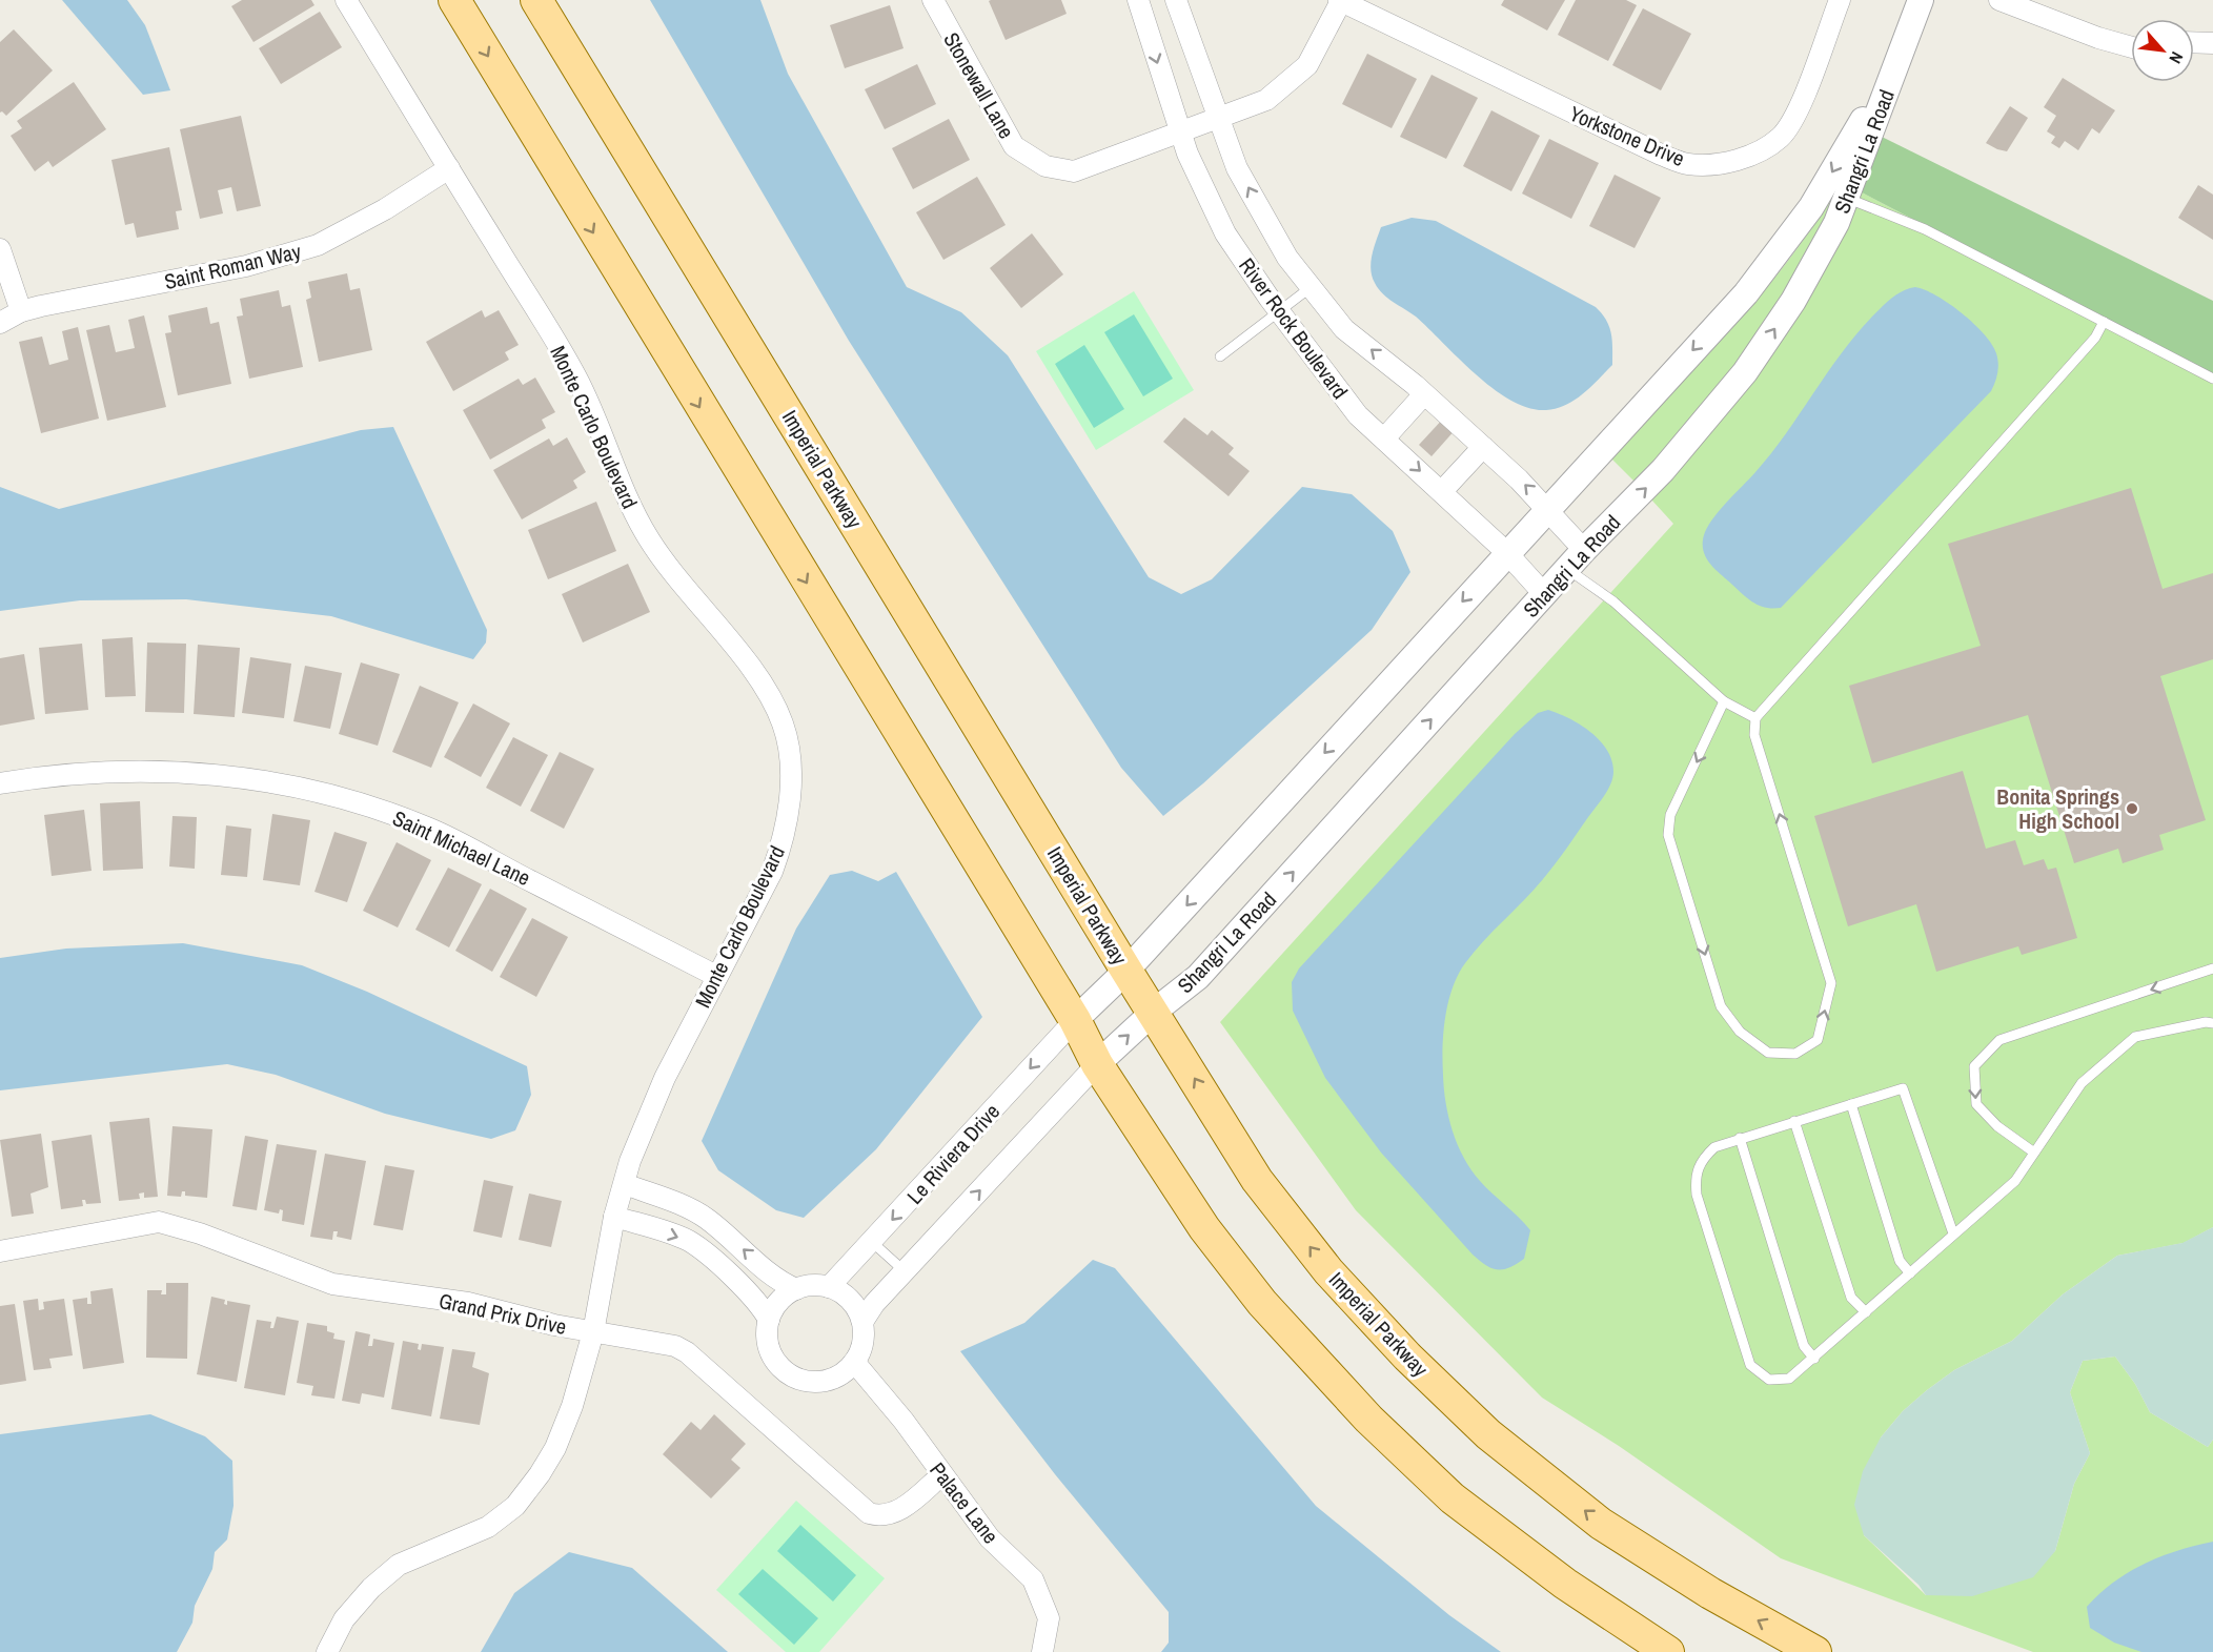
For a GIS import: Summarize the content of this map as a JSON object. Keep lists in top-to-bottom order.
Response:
{
  "streets": {
    "main road": ["Imperial Parkway"],
    "street": [
      "Stonewall Lane",
      "Yorkstone Drive",
      "Shangri La Road",
      "Saint Roman Way",
      "River Rock Boulevard",
      "Monte Carlo Boulevard",
      "Saint Michael Lane",
      "Le Riviera Drive",
      "Grand Prix Drive",
      "Palace Lane"
    ]
  },
  "crossings": [
    ["Stonewall Lane", "Yorkstone Drive"],
    ["Stonewall Lane", "River Rock Boulevard"],
    ["Yorkstone Drive", "River Rock Boulevard"],
    ["Shangri La Road", "River Rock Boulevard"],
    ["Shangri La Road", "Imperial Parkway"],
    ["Shangri La Road", "Le Riviera Drive"],
    ["Saint Roman Way", "Monte Carlo Boulevard"],
    ["Monte Carlo Boulevard", "Saint Michael Lane"],
    ["Monte Carlo Boulevard", "Grand Prix Drive"],
    ["Le Riviera Drive", "Palace Lane"],
    ["Grand Prix Drive", "Palace Lane"]
  ],
  "places": ["Bonita Springs High School"],
  "north": "bottom right"
}
